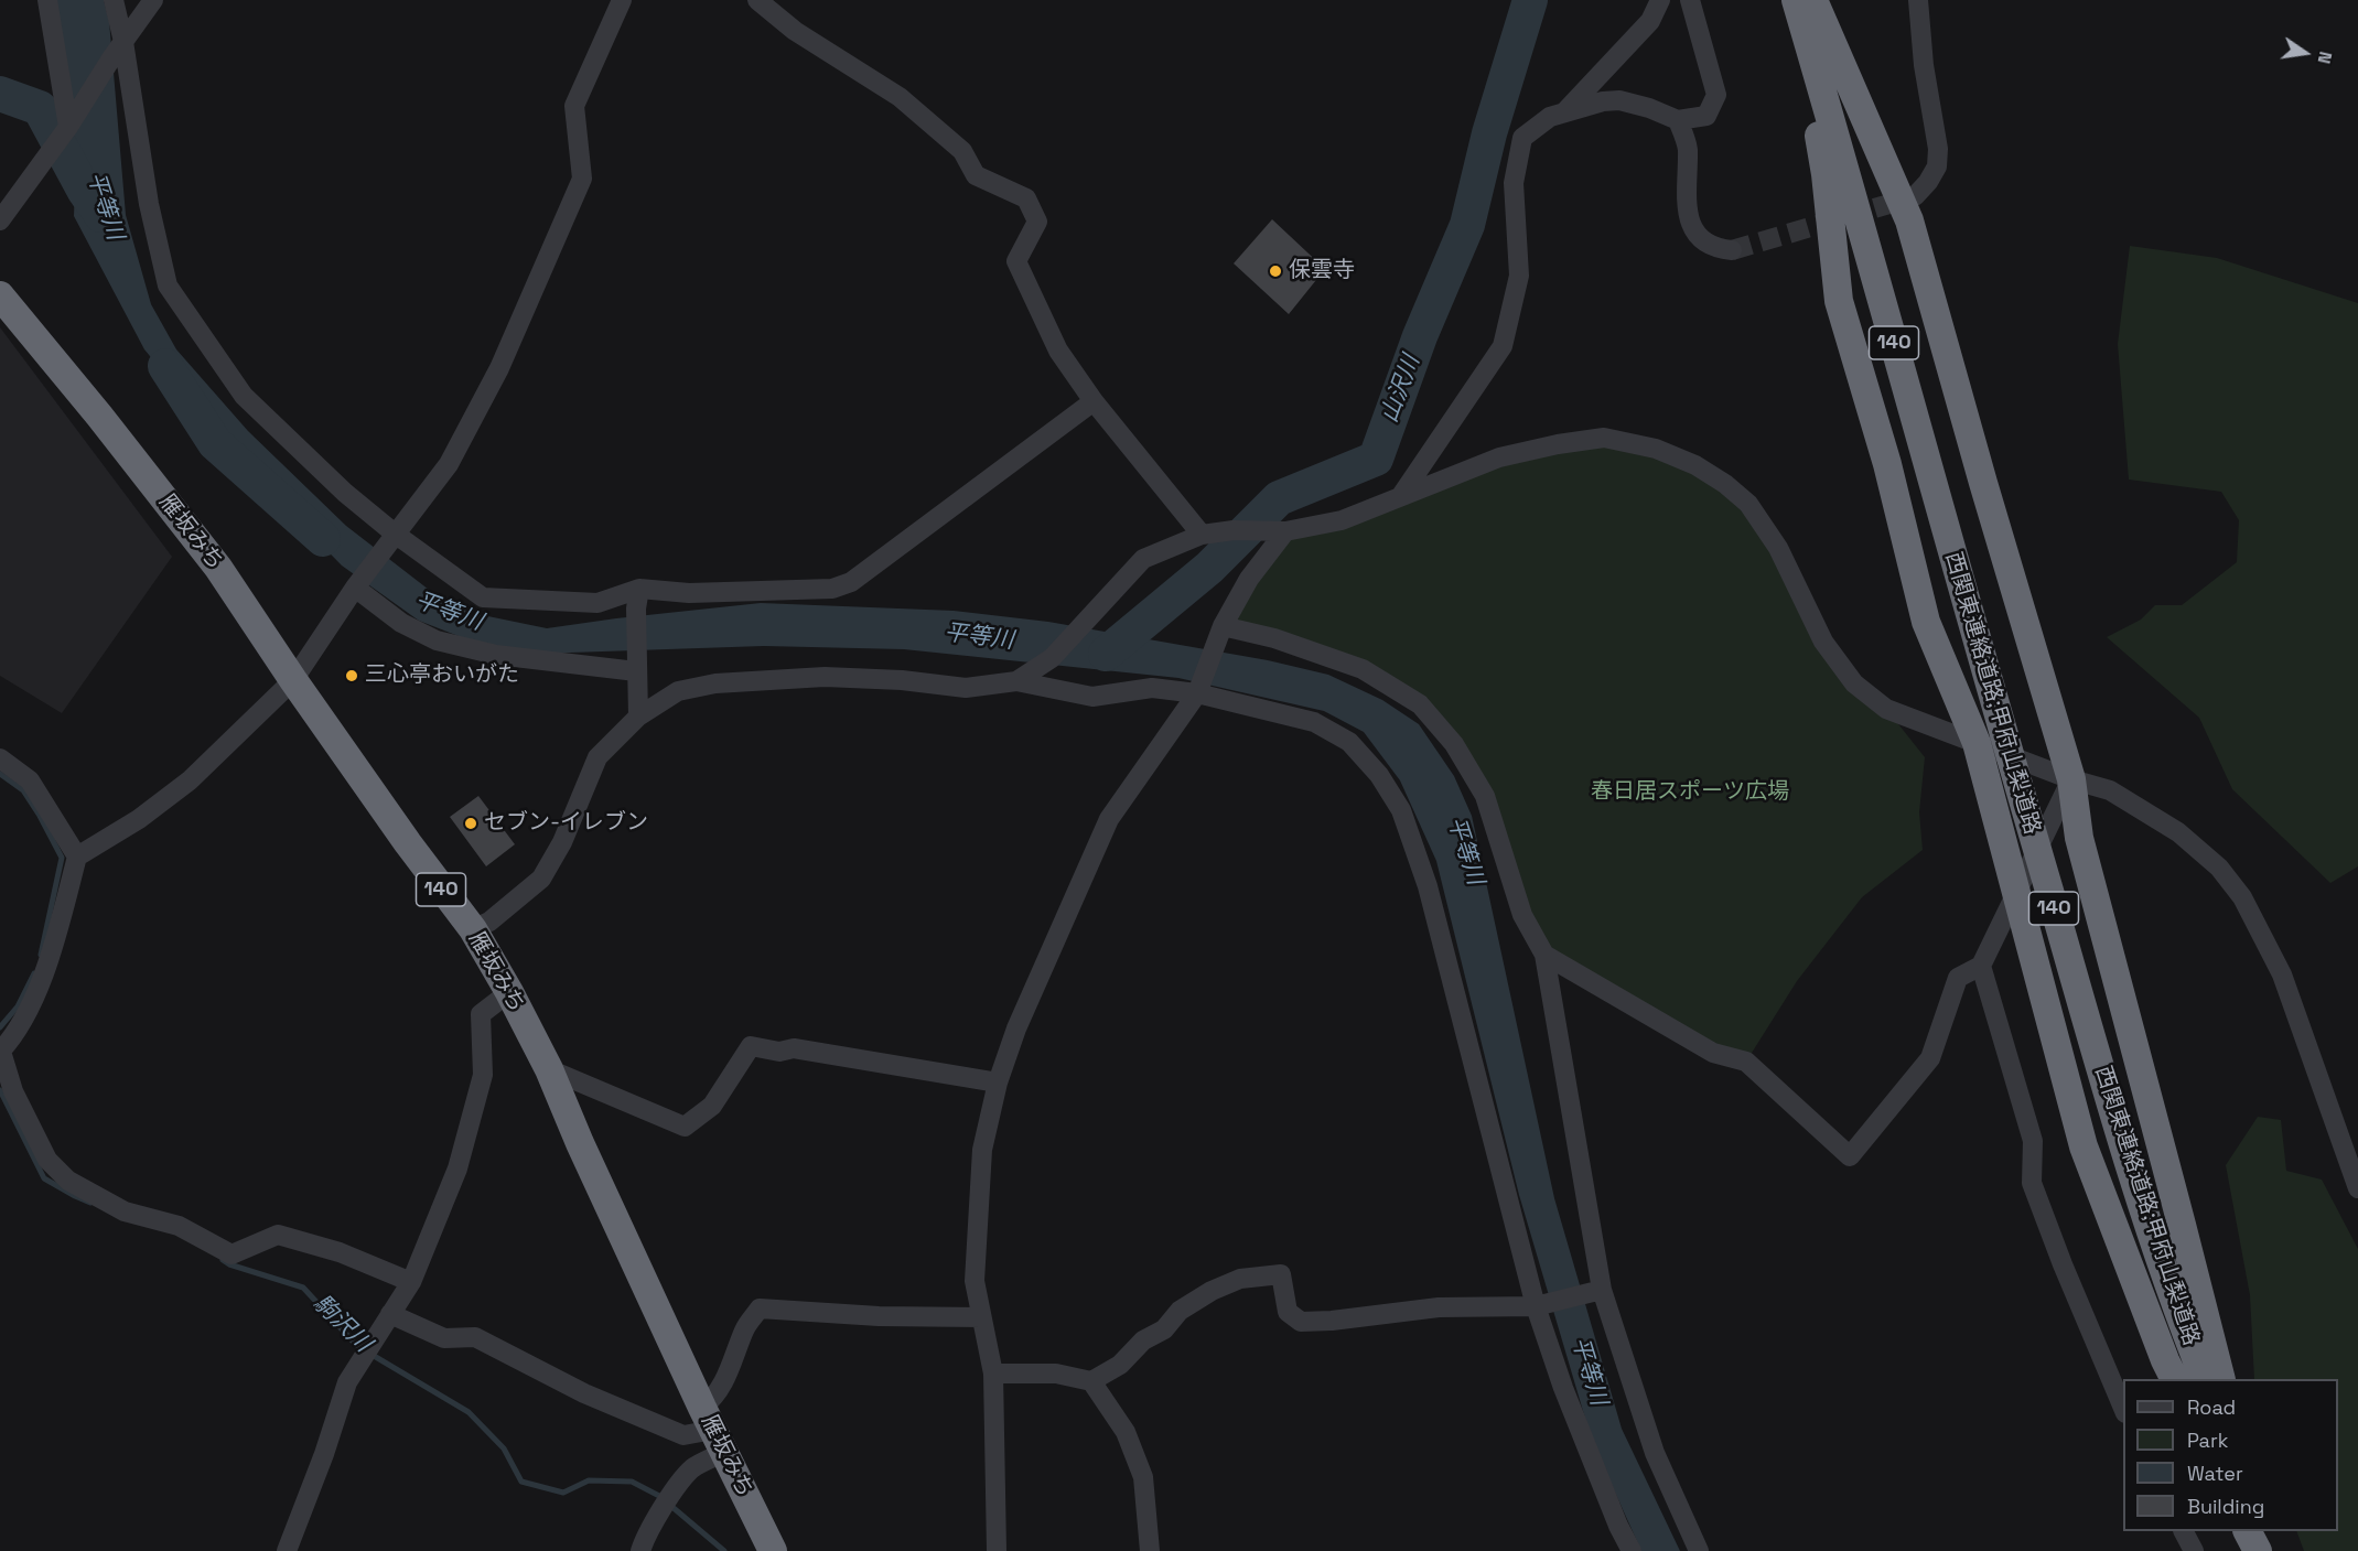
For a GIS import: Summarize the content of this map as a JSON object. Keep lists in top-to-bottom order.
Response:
{
  "streets": {
    "highway": ["140", "雁坂みち", "西関東連絡道路;甲府山梨道路"]
  },
  "water": ["平等川", "山沢川", "駒沢川"],
  "parks": ["春日居スポーツ広場"],
  "places": ["保雲寺", "三心亭おいがた", "セブン-イレブン"],
  "legend": [
    "Road",
    "Park",
    "Water",
    "Building"
  ],
  "north": "right"
}
